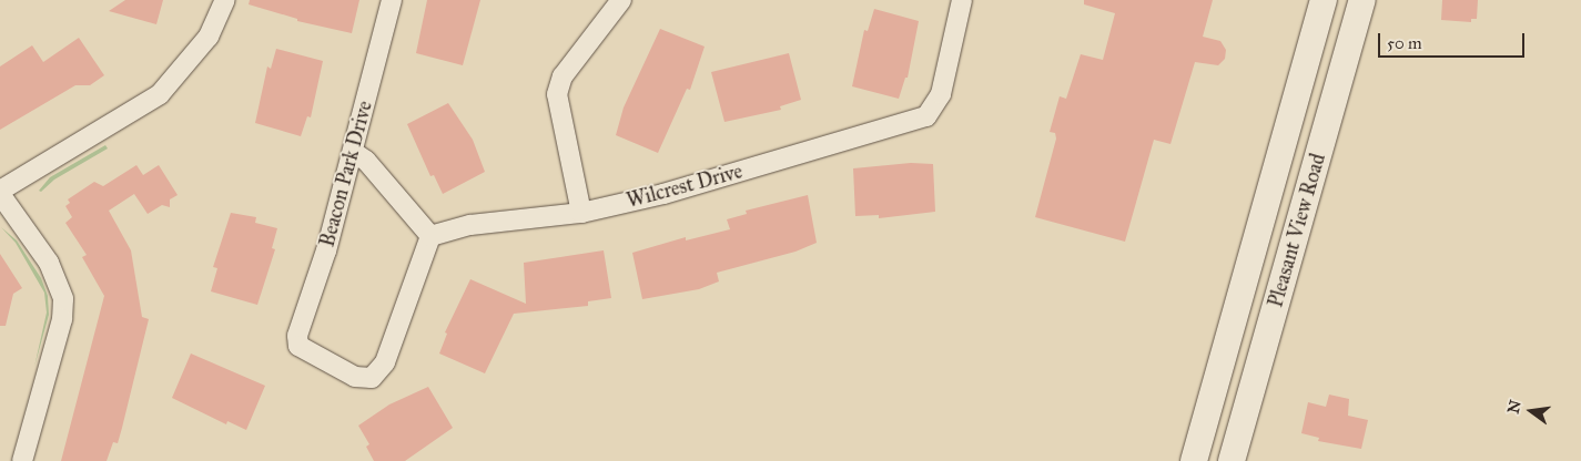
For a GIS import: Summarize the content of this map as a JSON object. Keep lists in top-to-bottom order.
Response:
{
  "streets": {
    "main road": ["Pleasant View Road"],
    "street": ["Beacon Park Drive", "Wilcrest Drive"]
  },
  "crossings": [
    ["Beacon Park Drive", "Wilcrest Drive"]
  ],
  "scale_bar": "50 m",
  "north": "left"
}
